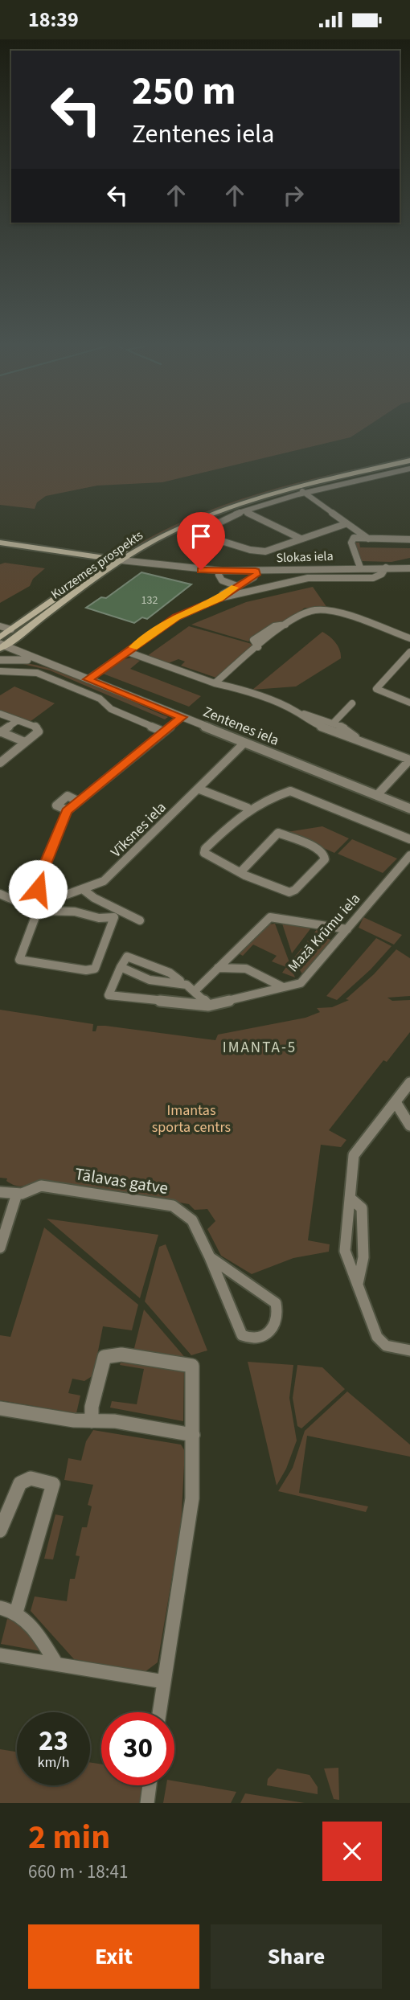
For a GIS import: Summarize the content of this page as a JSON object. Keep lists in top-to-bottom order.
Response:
{
  "streets": {
    "main road": ["Slokas iela", "Kurzemes prospekts"],
    "street": [
      "Zentenes iela",
      "Vīksnes iela",
      "Mazā Krūmu iela",
      "Tālavas gatve"
    ]
  },
  "crossings": [
    ["Slokas iela", "Kurzemes prospekts"],
    ["Kurzemes prospekts", "Zentenes iela"],
    ["Zentenes iela", "Vīksnes iela"]
  ],
  "districts": ["IMANTA-5"],
  "parks": ["Imantas sporta centrs"],
  "house_numbers": ["132"],
  "page": {
    "status": "18:39",
    "turn": ["250 m", "Zentenes iela"],
    "speed": "23 km/h",
    "limit": "30",
    "heading": ["2 min", "660 m · 18:41"],
    "buttons": ["Exit", "Share"]
  }
}
